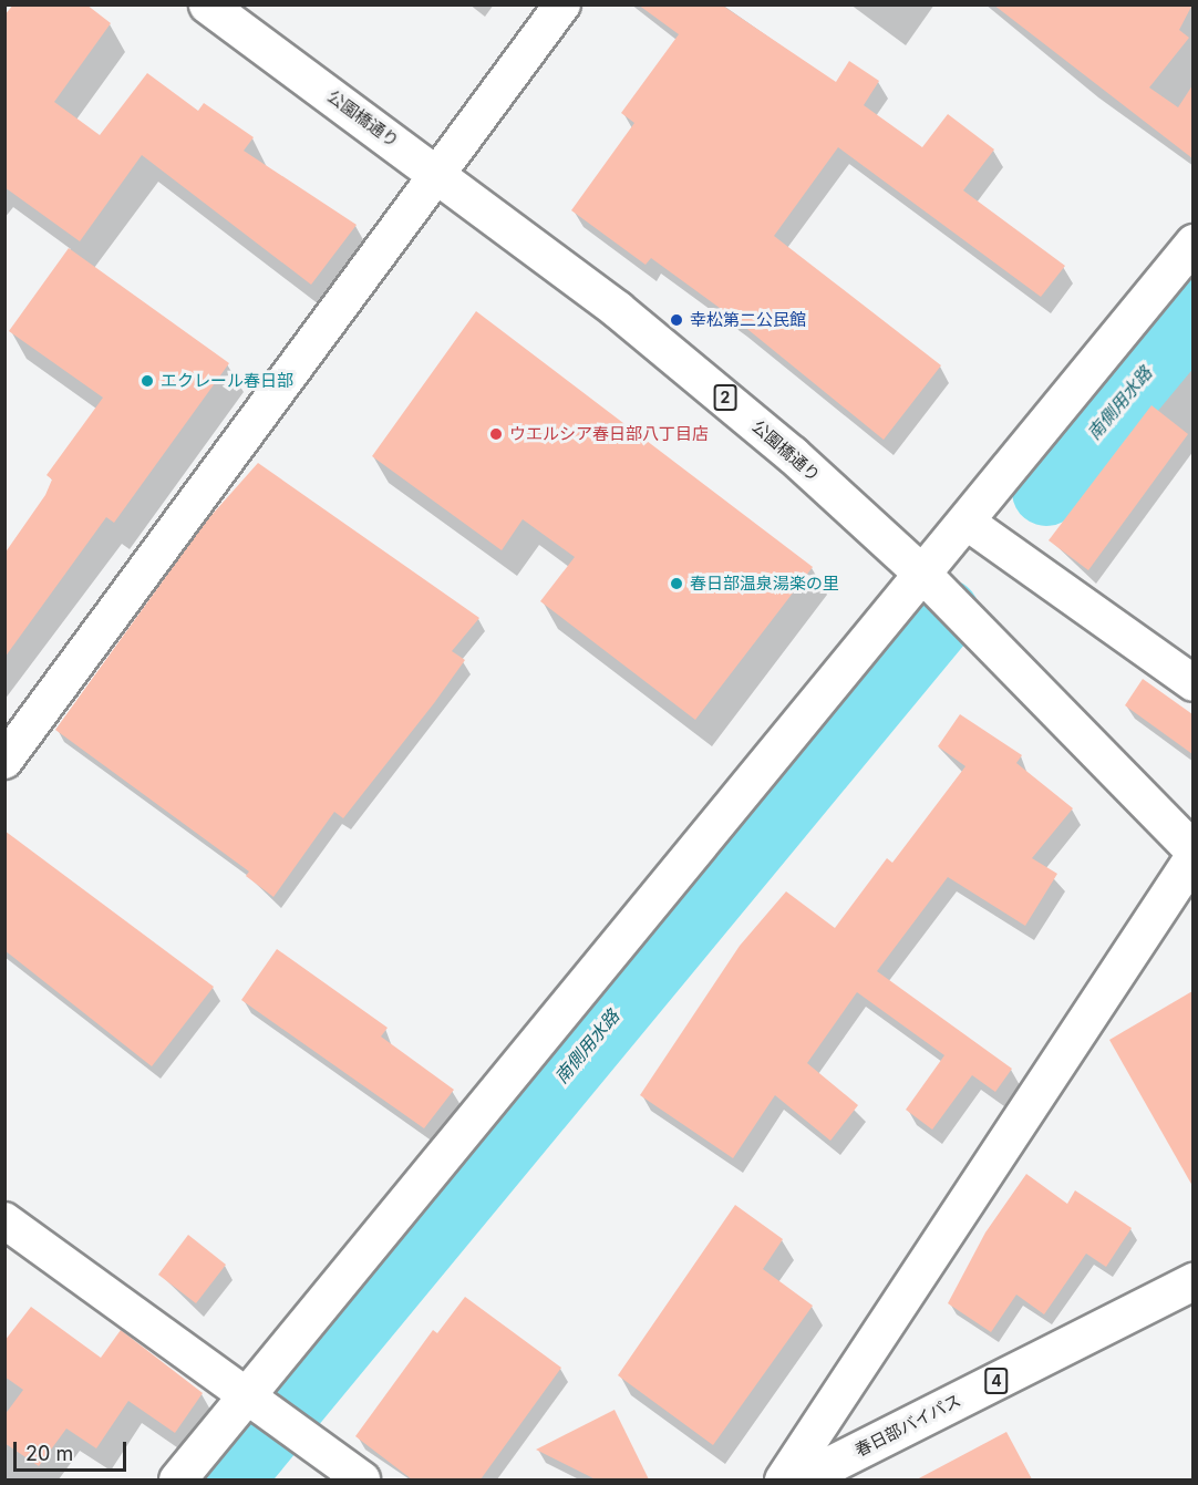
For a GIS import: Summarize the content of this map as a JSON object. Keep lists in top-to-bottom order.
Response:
{
  "streets": {
    "main road": [
      "公園橋通り",
      "2",
      "4",
      "春日部バイパス"
    ]
  },
  "water": ["南側用水路"],
  "places": [
    "幸松第二公民館",
    "エクレール春日部",
    "ウエルシア春日部八丁目店",
    "春日部温泉湯楽の里"
  ],
  "scale_bar": "20 m"
}
